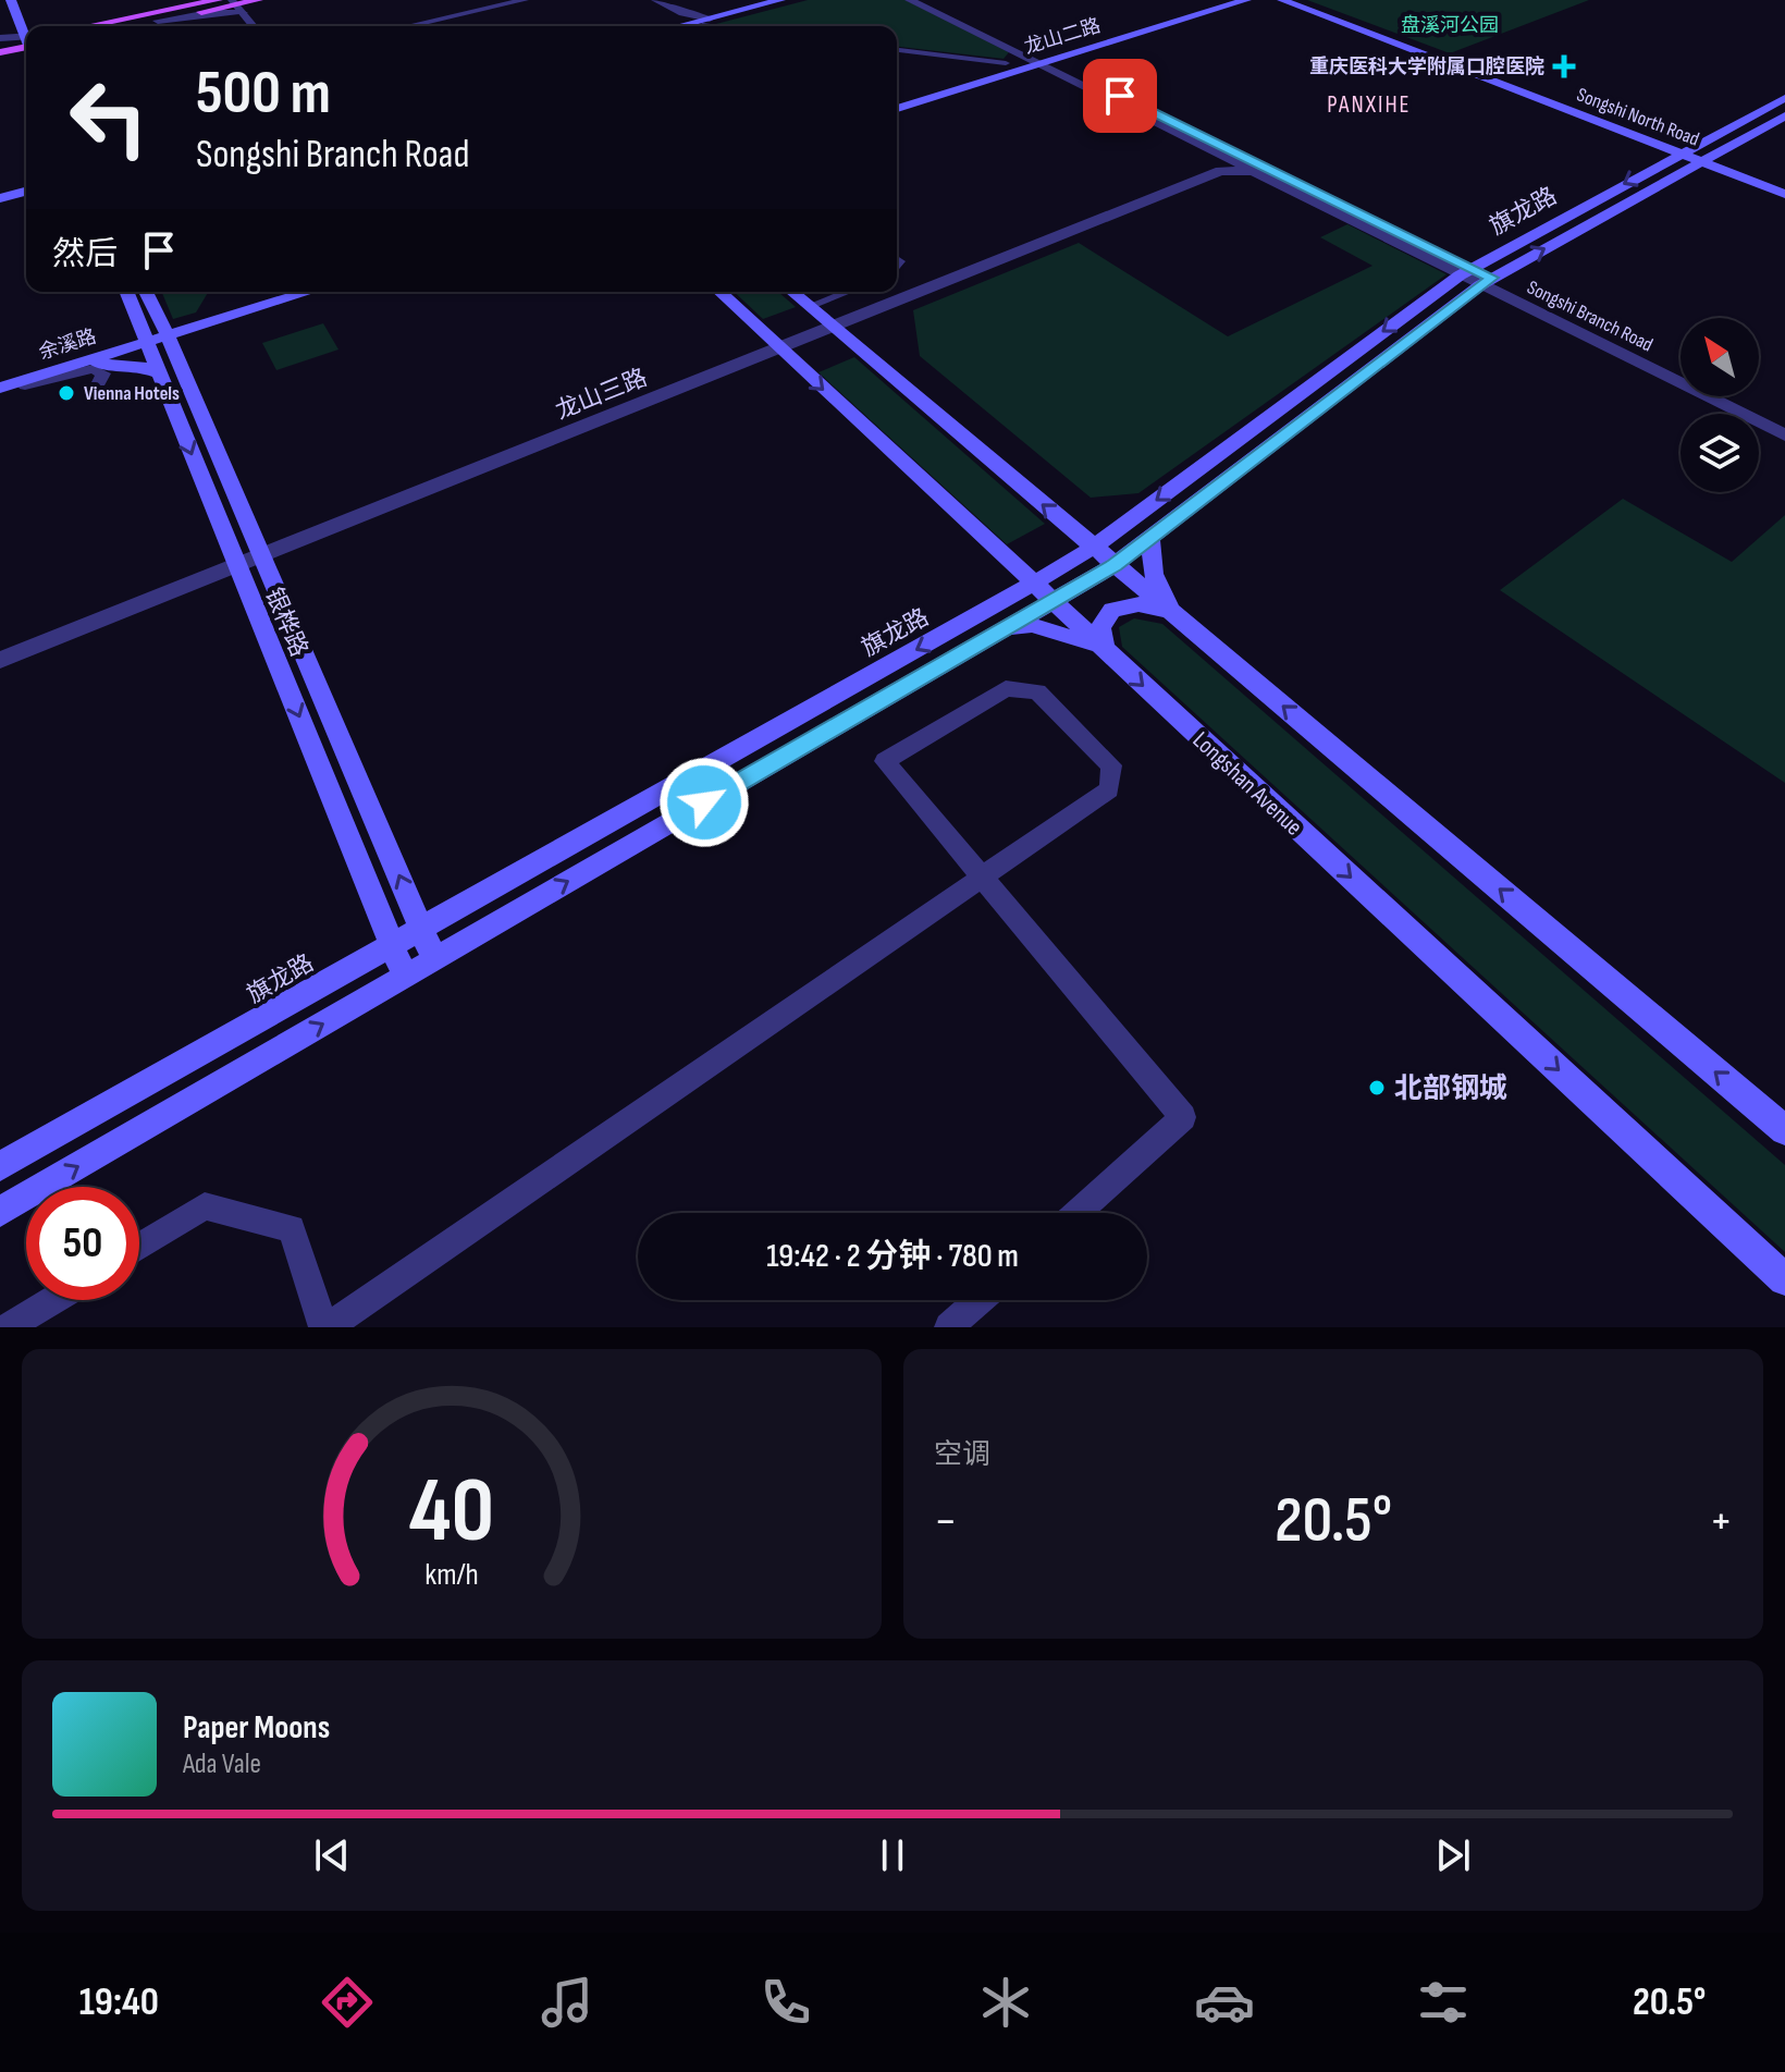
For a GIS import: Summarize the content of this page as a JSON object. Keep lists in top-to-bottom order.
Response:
{
  "streets": {
    "main road": [
      "龙山二路",
      "Songshi North Road",
      "旗龙路",
      "余溪路",
      "银桦路",
      "Longshan Avenue"
    ],
    "street": ["Songshi Branch Road", "龙山三路"]
  },
  "crossings": [
    ["龙山二路", "Songshi Branch Road"],
    ["旗龙路", "Songshi Branch Road"],
    ["旗龙路", "银桦路"],
    ["旗龙路", "Longshan Avenue"],
    ["Songshi Branch Road", "龙山三路"],
    ["余溪路", "银桦路"],
    ["龙山三路", "银桦路"],
    ["龙山三路", "Longshan Avenue"]
  ],
  "districts": ["PANXIHE"],
  "parks": ["盘溪河公园"],
  "places": {
    "health": ["重庆医科大学附属口腔医院"],
    "other": ["Vienna Hotels", "北部钢城"]
  },
  "north": "top left",
  "page": {
    "turn": ["500 m", "Songshi Branch Road"],
    "then": "然后",
    "limit": "50",
    "trip": "19:42 · 2 分钟 · 780 m",
    "tile": "空调",
    "heat": ["−", "20.5°", "+"],
    "song": ["Paper Moons", "Ada Vale"],
    "tabs": ["19:40", "20.5°"],
    "gauge": ["40", "km/h"]
  }
}
